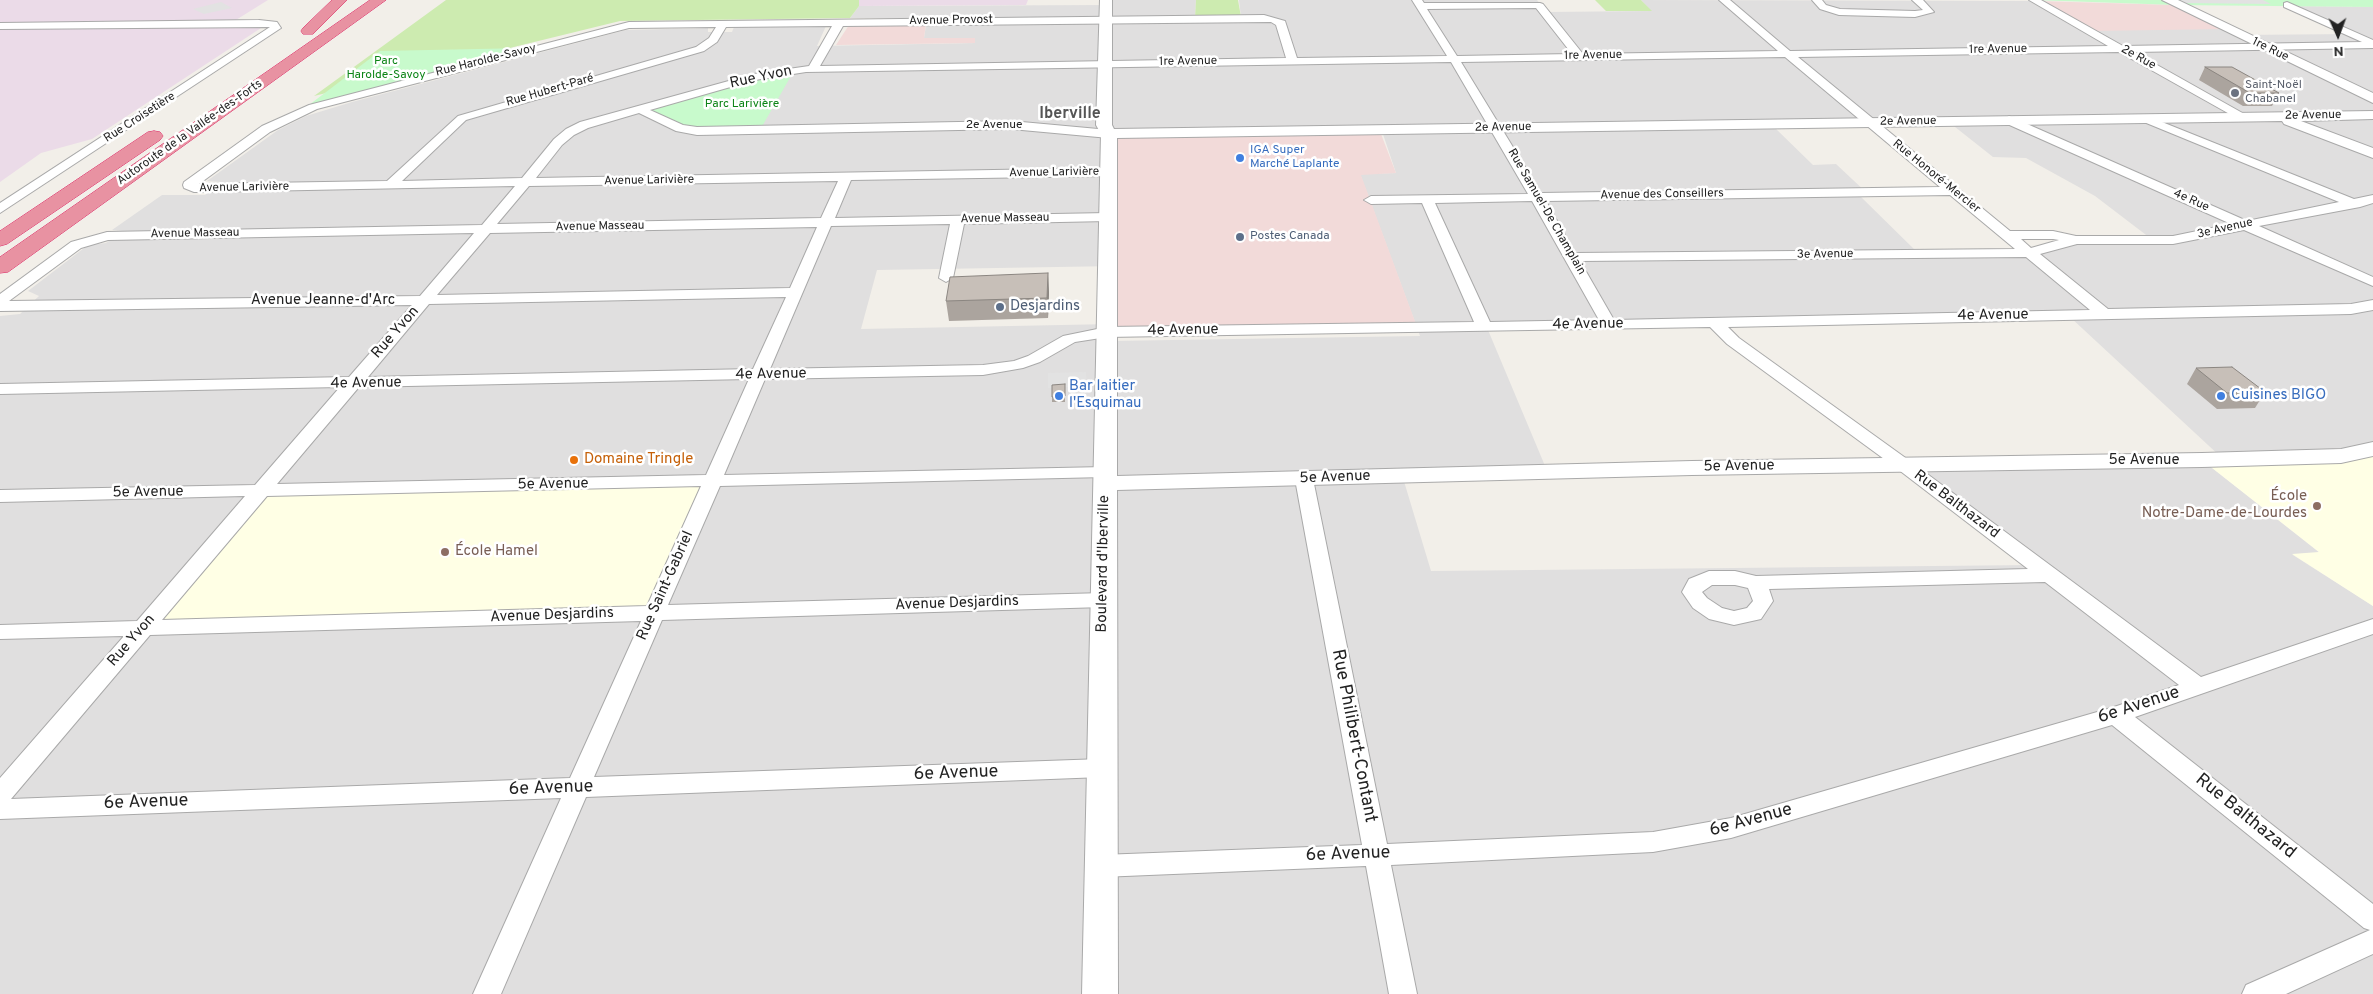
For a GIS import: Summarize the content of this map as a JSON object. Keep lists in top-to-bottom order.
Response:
{
  "streets": {
    "highway": ["Autoroute de la Vallée-des-Forts"],
    "street": [
      "Avenue Provost",
      "1re Avenue",
      "1re Rue",
      "2e Rue",
      "Rue Harolde-Savoy",
      "Rue Yvon",
      "Rue Hubert-Paré",
      "2e Avenue",
      "Rue Croisetière",
      "Avenue Larivière",
      "Rue Honoré-Mercier",
      "Avenue des Conseillers",
      "4e Rue",
      "Rue Samuel-De Champlain",
      "Avenue Masseau",
      "3e Avenue",
      "Avenue Jeanne-d'Arc",
      "4e Avenue",
      "5e Avenue",
      "Rue Balthazard",
      "Boulevard d'Iberville",
      "Rue Saint-Gabriel",
      "Avenue Desjardins",
      "6e Avenue",
      "Rue Philibert-Contant"
    ]
  },
  "crossings": [
    ["Avenue Provost", "1re Avenue"],
    ["Avenue Provost", "Rue Harolde-Savoy"],
    ["Avenue Provost", "Rue Hubert-Paré"],
    ["Avenue Provost", "Boulevard d'Iberville"],
    ["1re Avenue", "1re Rue"],
    ["1re Avenue", "2e Rue"],
    ["1re Avenue", "Rue Yvon"],
    ["1re Avenue", "Rue Honoré-Mercier"],
    ["1re Avenue", "Rue Samuel-De Champlain"],
    ["1re Avenue", "Boulevard d'Iberville"],
    ["2e Rue", "2e Avenue"],
    ["Rue Harolde-Savoy", "Avenue Larivière"],
    ["Rue Yvon", "2e Avenue"],
    ["Rue Yvon", "Avenue Larivière"],
    ["Rue Yvon", "Avenue Masseau"],
    ["Rue Yvon", "Avenue Jeanne-d'Arc"],
    ["Rue Yvon", "4e Avenue"],
    ["Rue Yvon", "5e Avenue"],
    ["Rue Yvon", "Avenue Desjardins"],
    ["Rue Hubert-Paré", "Avenue Larivière"],
    ["2e Avenue", "Rue Honoré-Mercier"],
    ["2e Avenue", "4e Rue"],
    ["2e Avenue", "Rue Samuel-De Champlain"],
    ["2e Avenue", "Boulevard d'Iberville"],
    ["Avenue Larivière", "Boulevard d'Iberville"],
    ["Avenue Larivière", "Rue Saint-Gabriel"],
    ["Rue Honoré-Mercier", "Avenue des Conseillers"],
    ["Rue Honoré-Mercier", "3e Avenue"],
    ["Rue Honoré-Mercier", "4e Avenue"],
    ["Avenue des Conseillers", "Rue Samuel-De Champlain"],
    ["4e Rue", "3e Avenue"],
    ["Rue Samuel-De Champlain", "3e Avenue"],
    ["Rue Samuel-De Champlain", "4e Avenue"],
    ["Avenue Masseau", "Boulevard d'Iberville"],
    ["Avenue Masseau", "Rue Saint-Gabriel"],
    ["Avenue Jeanne-d'Arc", "Rue Saint-Gabriel"],
    ["4e Avenue", "Rue Balthazard"],
    ["4e Avenue", "Boulevard d'Iberville"],
    ["4e Avenue", "Rue Saint-Gabriel"],
    ["5e Avenue", "Rue Balthazard"],
    ["5e Avenue", "Boulevard d'Iberville"],
    ["5e Avenue", "Rue Saint-Gabriel"],
    ["5e Avenue", "Rue Philibert-Contant"],
    ["Rue Balthazard", "6e Avenue"],
    ["Boulevard d'Iberville", "Avenue Desjardins"],
    ["Boulevard d'Iberville", "6e Avenue"],
    ["Rue Saint-Gabriel", "Avenue Desjardins"],
    ["Rue Saint-Gabriel", "6e Avenue"],
    ["6e Avenue", "Rue Philibert-Contant"]
  ],
  "districts": ["Iberville"],
  "parks": ["Parc Harolde-Savoy", "Parc Larivière"],
  "places": [
    "Saint-Noël Chabanel",
    "IGA Super Marché Laplante",
    "Postes Canada",
    "Desjardins",
    "Bar laitier l'Esquimau",
    "Cuisines BIGO",
    "Domaine Tringle",
    "École Notre-Dame-de-Lourdes",
    "École Hamel"
  ],
  "north": "bottom"
}
